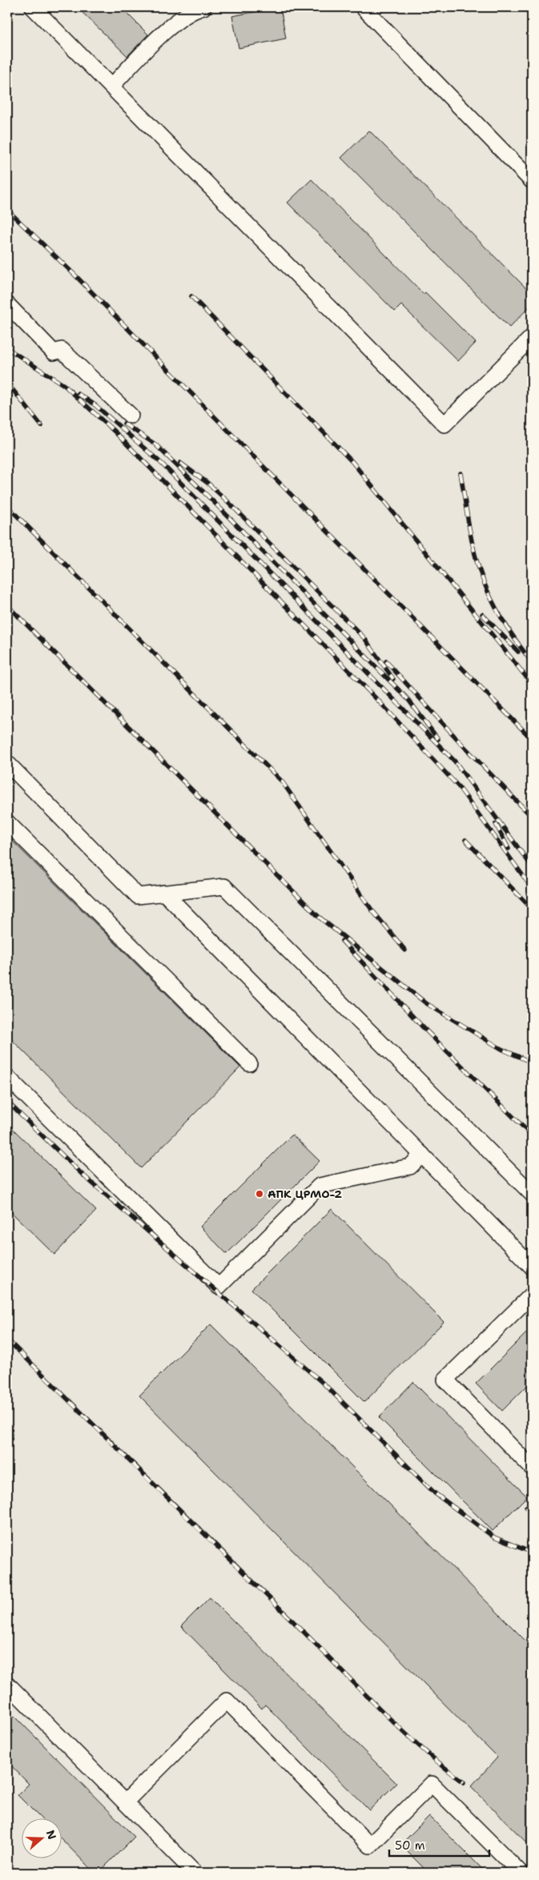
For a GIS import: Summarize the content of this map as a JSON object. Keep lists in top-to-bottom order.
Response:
{
  "places": ["АПК ЦРМО-2"],
  "scale_bar": "50 m",
  "north": "right"
}
